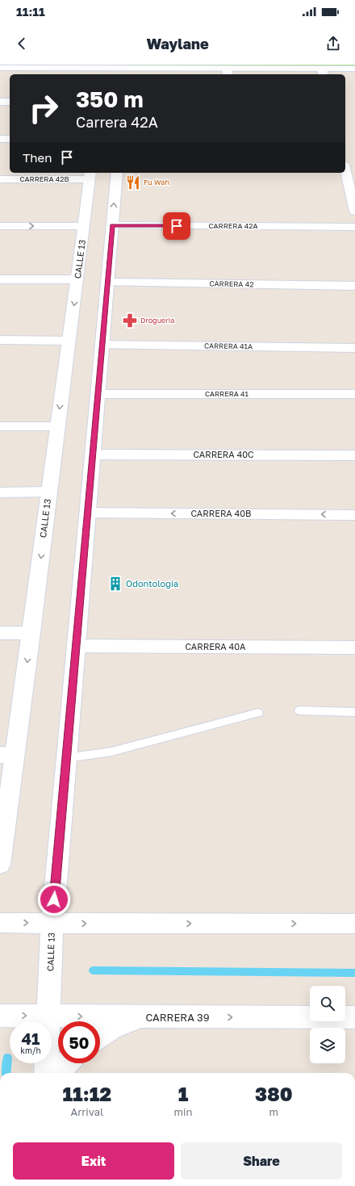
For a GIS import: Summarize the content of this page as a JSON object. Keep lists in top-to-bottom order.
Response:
{
  "streets": {
    "main road": [
      "CARRERA 42B",
      "CARRERA 42A",
      "CALLE 13",
      "CARRERA 42",
      "CARRERA 41A",
      "CARRERA 41",
      "CARRERA 40C",
      "CARRERA 40B",
      "CARRERA 40A",
      "CARRERA 39"
    ]
  },
  "crossings": [
    ["CARRERA 42B", "CALLE 13"],
    ["CARRERA 42A", "CALLE 13"],
    ["CALLE 13", "CARRERA 42"],
    ["CALLE 13", "CARRERA 41A"],
    ["CALLE 13", "CARRERA 41"],
    ["CALLE 13", "CARRERA 40C"],
    ["CALLE 13", "CARRERA 40B"],
    ["CALLE 13", "CARRERA 40A"],
    ["CALLE 13", "CARRERA 39"]
  ],
  "one_way": ["CARRERA 40B"],
  "places": {
    "restaurant": ["Fu Wah"],
    "pharmacy": ["Drogueria"],
    "building": ["Odontologia"]
  },
  "page": {
    "status": "11:11",
    "header": "Waylane",
    "turn": ["350 m", "Carrera 42A"],
    "then": "Then",
    "speed": "41 km/h",
    "limit": "50",
    "eta": [
      "11:12",
      "Arrival",
      "1",
      "min",
      "380",
      "m"
    ],
    "buttons": ["Exit", "Share"]
  }
}
